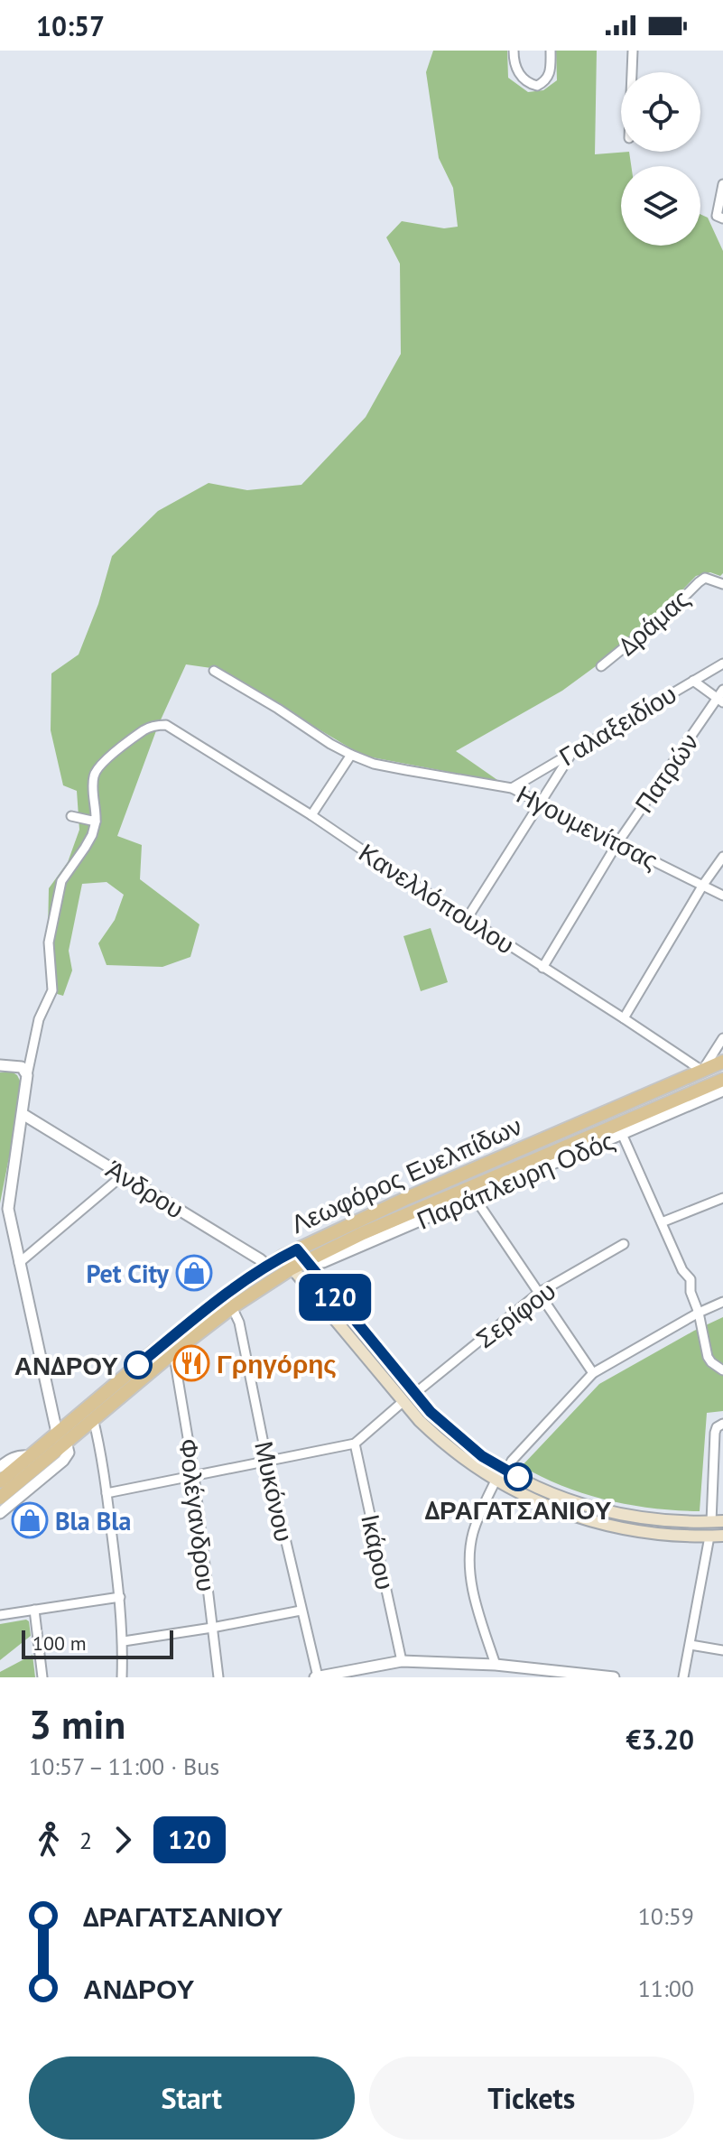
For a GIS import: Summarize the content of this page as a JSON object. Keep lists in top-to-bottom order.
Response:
{
  "streets": {
    "main road": ["Λεωφόρος Ευελπίδων"],
    "street": [
      "Δράμας",
      "Γαλαξειδίου",
      "Πατρών",
      "Ηγουμενίτσας",
      "Κανελλόπουλου",
      "Παράπλευρη Οδός",
      "Άνδρου",
      "Σερίφου",
      "Μυκόνου",
      "Φολέγανδρου",
      "Ικάρου"
    ]
  },
  "crossings": [
    ["Γαλαξειδίου", "Ηγουμενίτσας"],
    ["Πατρών", "Ηγουμενίτσας"],
    ["Πατρών", "Κανελλόπουλου"],
    ["Κανελλόπουλου", "Λεωφόρος Ευελπίδων"],
    ["Λεωφόρος Ευελπίδων", "Παράπλευρη Οδός"],
    ["Λεωφόρος Ευελπίδων", "Άνδρου"],
    ["Λεωφόρος Ευελπίδων", "Μυκόνου"],
    ["Λεωφόρος Ευελπίδων", "Φολέγανδρου"]
  ],
  "places": {
    "shop": ["Pet City", "Bla Bla"],
    "restaurant": ["Γρηγόρης"],
    "other": ["ΑΝΔΡΟΥ", "ΔΡΑΓΑΤΣΑΝΙΟΥ"]
  },
  "lines": ["bus line 120"],
  "scale_bar": "100 m",
  "page": {
    "status": "10:57",
    "on_map": "120",
    "scale": "100 m",
    "heading": ["3 min", "10:57 – 11:00 · Bus", "€3.20"],
    "legs": ["2", "120"],
    "list": [
      {
        "name": "ΔΡΑΓΑΤΣΑΝΙΟΥ",
        "value": "10:59"
      },
      {
        "name": "ΑΝΔΡΟΥ",
        "value": "11:00"
      }
    ],
    "buttons": ["Start", "Tickets"]
  }
}
